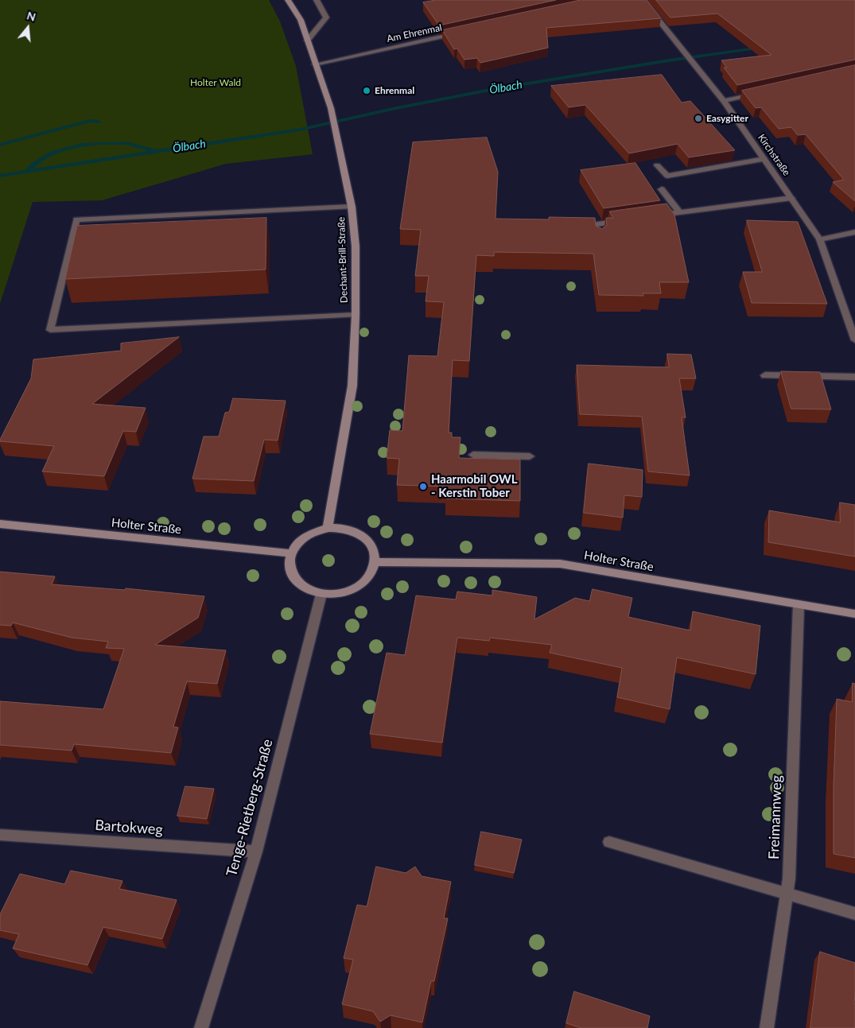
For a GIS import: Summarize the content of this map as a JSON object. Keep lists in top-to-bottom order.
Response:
{
  "streets": {
    "street": [
      "Am Ehrenmal",
      "Kirchstraße",
      "Dechant-Brill-Straße",
      "Holter Straße",
      "Tenge-Rietberg-Straße",
      "Freimannweg",
      "Bartokweg"
    ]
  },
  "crossings": [
    ["Am Ehrenmal", "Dechant-Brill-Straße"],
    ["Dechant-Brill-Straße", "Holter Straße"],
    ["Dechant-Brill-Straße", "Tenge-Rietberg-Straße"],
    ["Holter Straße", "Tenge-Rietberg-Straße"],
    ["Holter Straße", "Freimannweg"],
    ["Tenge-Rietberg-Straße", "Bartokweg"]
  ],
  "water": ["Ölbach"],
  "parks": ["Holter Wald"],
  "places": ["Ehrenmal", "Easygitter", "Haarmobil OWL - Kerstin Tober"],
  "north": "top"
}
